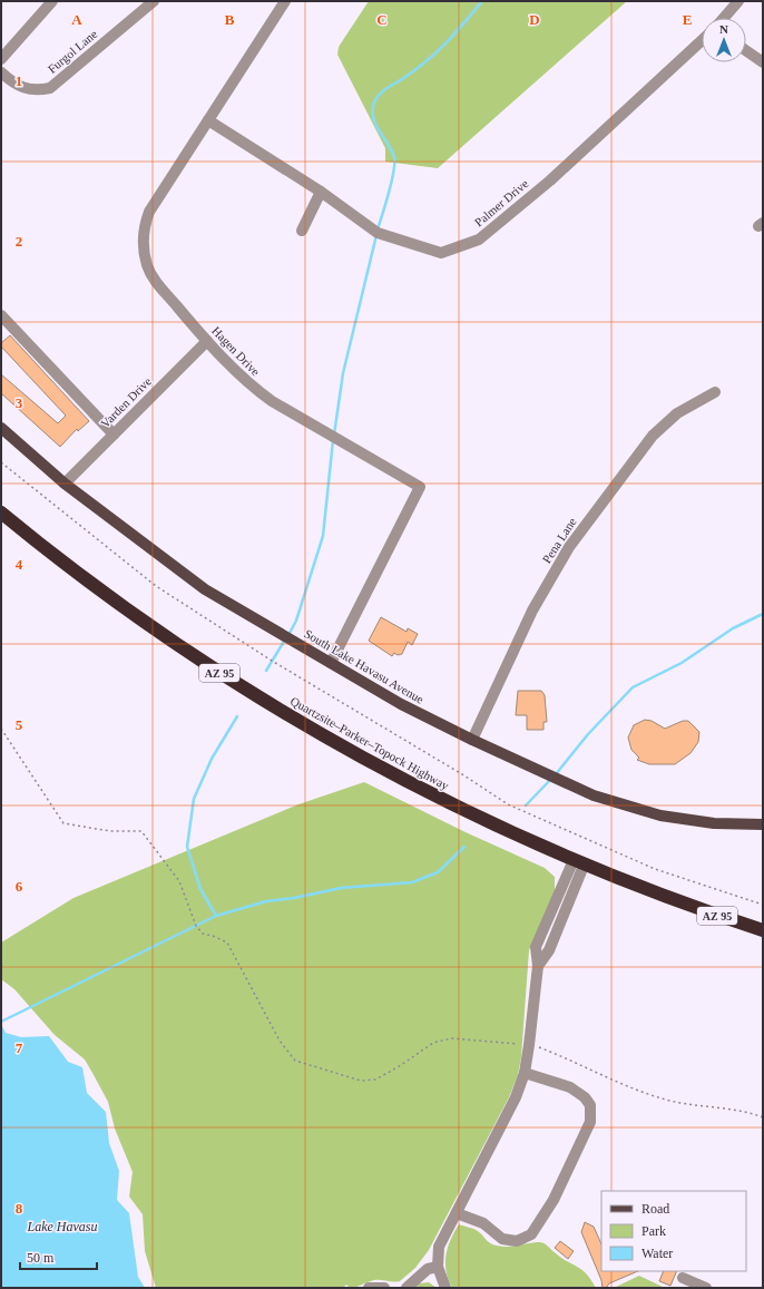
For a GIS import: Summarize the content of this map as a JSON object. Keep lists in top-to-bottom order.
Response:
{
  "streets": {
    "highway": ["AZ 95", "Quartzsite–Parker–Topock Highway"],
    "main road": ["South Lake Havasu Avenue"],
    "street": [
      "Furgol Lane",
      "Palmer Drive",
      "Hagen Drive",
      "Varden Drive",
      "Pena Lane"
    ]
  },
  "crossings": [
    ["Palmer Drive", "Hagen Drive"],
    ["Hagen Drive", "Varden Drive"],
    ["Hagen Drive", "South Lake Havasu Avenue"],
    ["Varden Drive", "South Lake Havasu Avenue"],
    ["Pena Lane", "South Lake Havasu Avenue"]
  ],
  "water": ["Lake Havasu"],
  "legend": ["Road", "Park", "Water"],
  "scale_bar": "50 m",
  "north": "top",
  "grid": {
    "columns": [
      "A",
      "B",
      "C",
      "D",
      "E"
    ],
    "rows": [
      "1",
      "2",
      "3",
      "4",
      "5",
      "6",
      "7",
      "8"
    ]
  }
}
